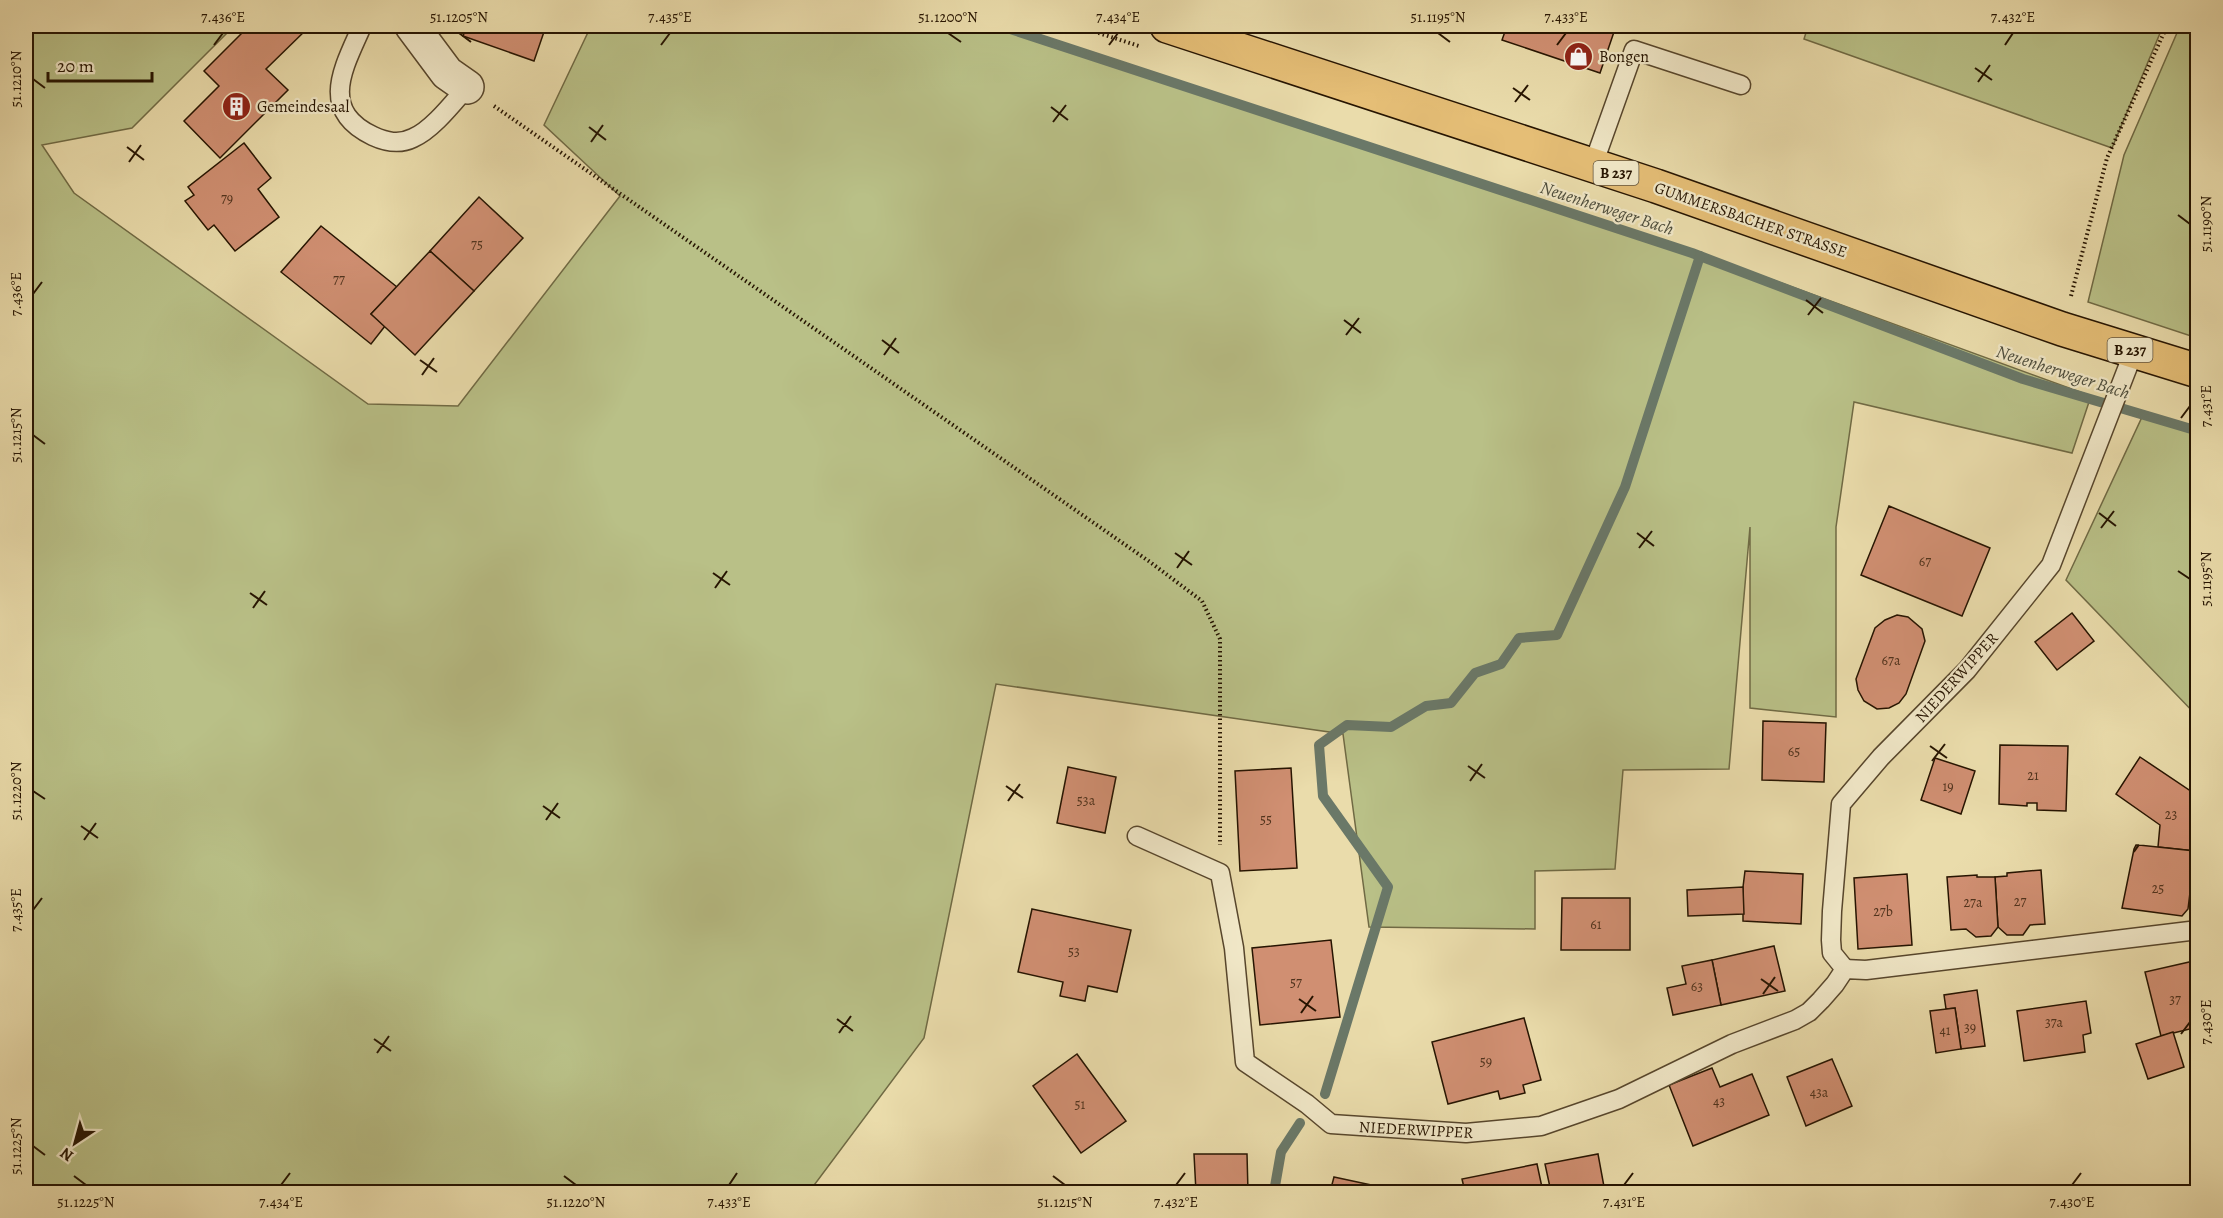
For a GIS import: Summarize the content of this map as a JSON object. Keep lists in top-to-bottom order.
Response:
{
  "streets": {
    "main road": ["B 237", "GUMMERSBACHER STRASSE"],
    "lane": ["NIEDERWIPPER"]
  },
  "crossings": [
    ["GUMMERSBACHER STRASSE", "NIEDERWIPPER"]
  ],
  "water": ["Neuenherweger Bach"],
  "places": {
    "shop": ["Bongen"],
    "building": ["Gemeindesaal"]
  },
  "house_numbers": [
    "79",
    "75",
    "77",
    "67",
    "67a",
    "65",
    "21",
    "19",
    "53a",
    "23",
    "55",
    "25",
    "27",
    "27a",
    "27b",
    "61",
    "53",
    "57",
    "63",
    "37",
    "37a",
    "39",
    "41",
    "59",
    "43a",
    "43",
    "51"
  ],
  "scale_bar": "20 m",
  "north": "bottom left",
  "coordinates": [
    "7.436°E",
    "51.1205°N",
    "7.435°E",
    "51.1200°N",
    "7.434°E",
    "51.1195°N",
    "7.433°E",
    "7.432°E",
    "51.1210°N",
    "51.1190°N",
    "7.431°E",
    "51.1215°N",
    "51.1220°N",
    "7.430°E",
    "51.1225°N"
  ]
}
